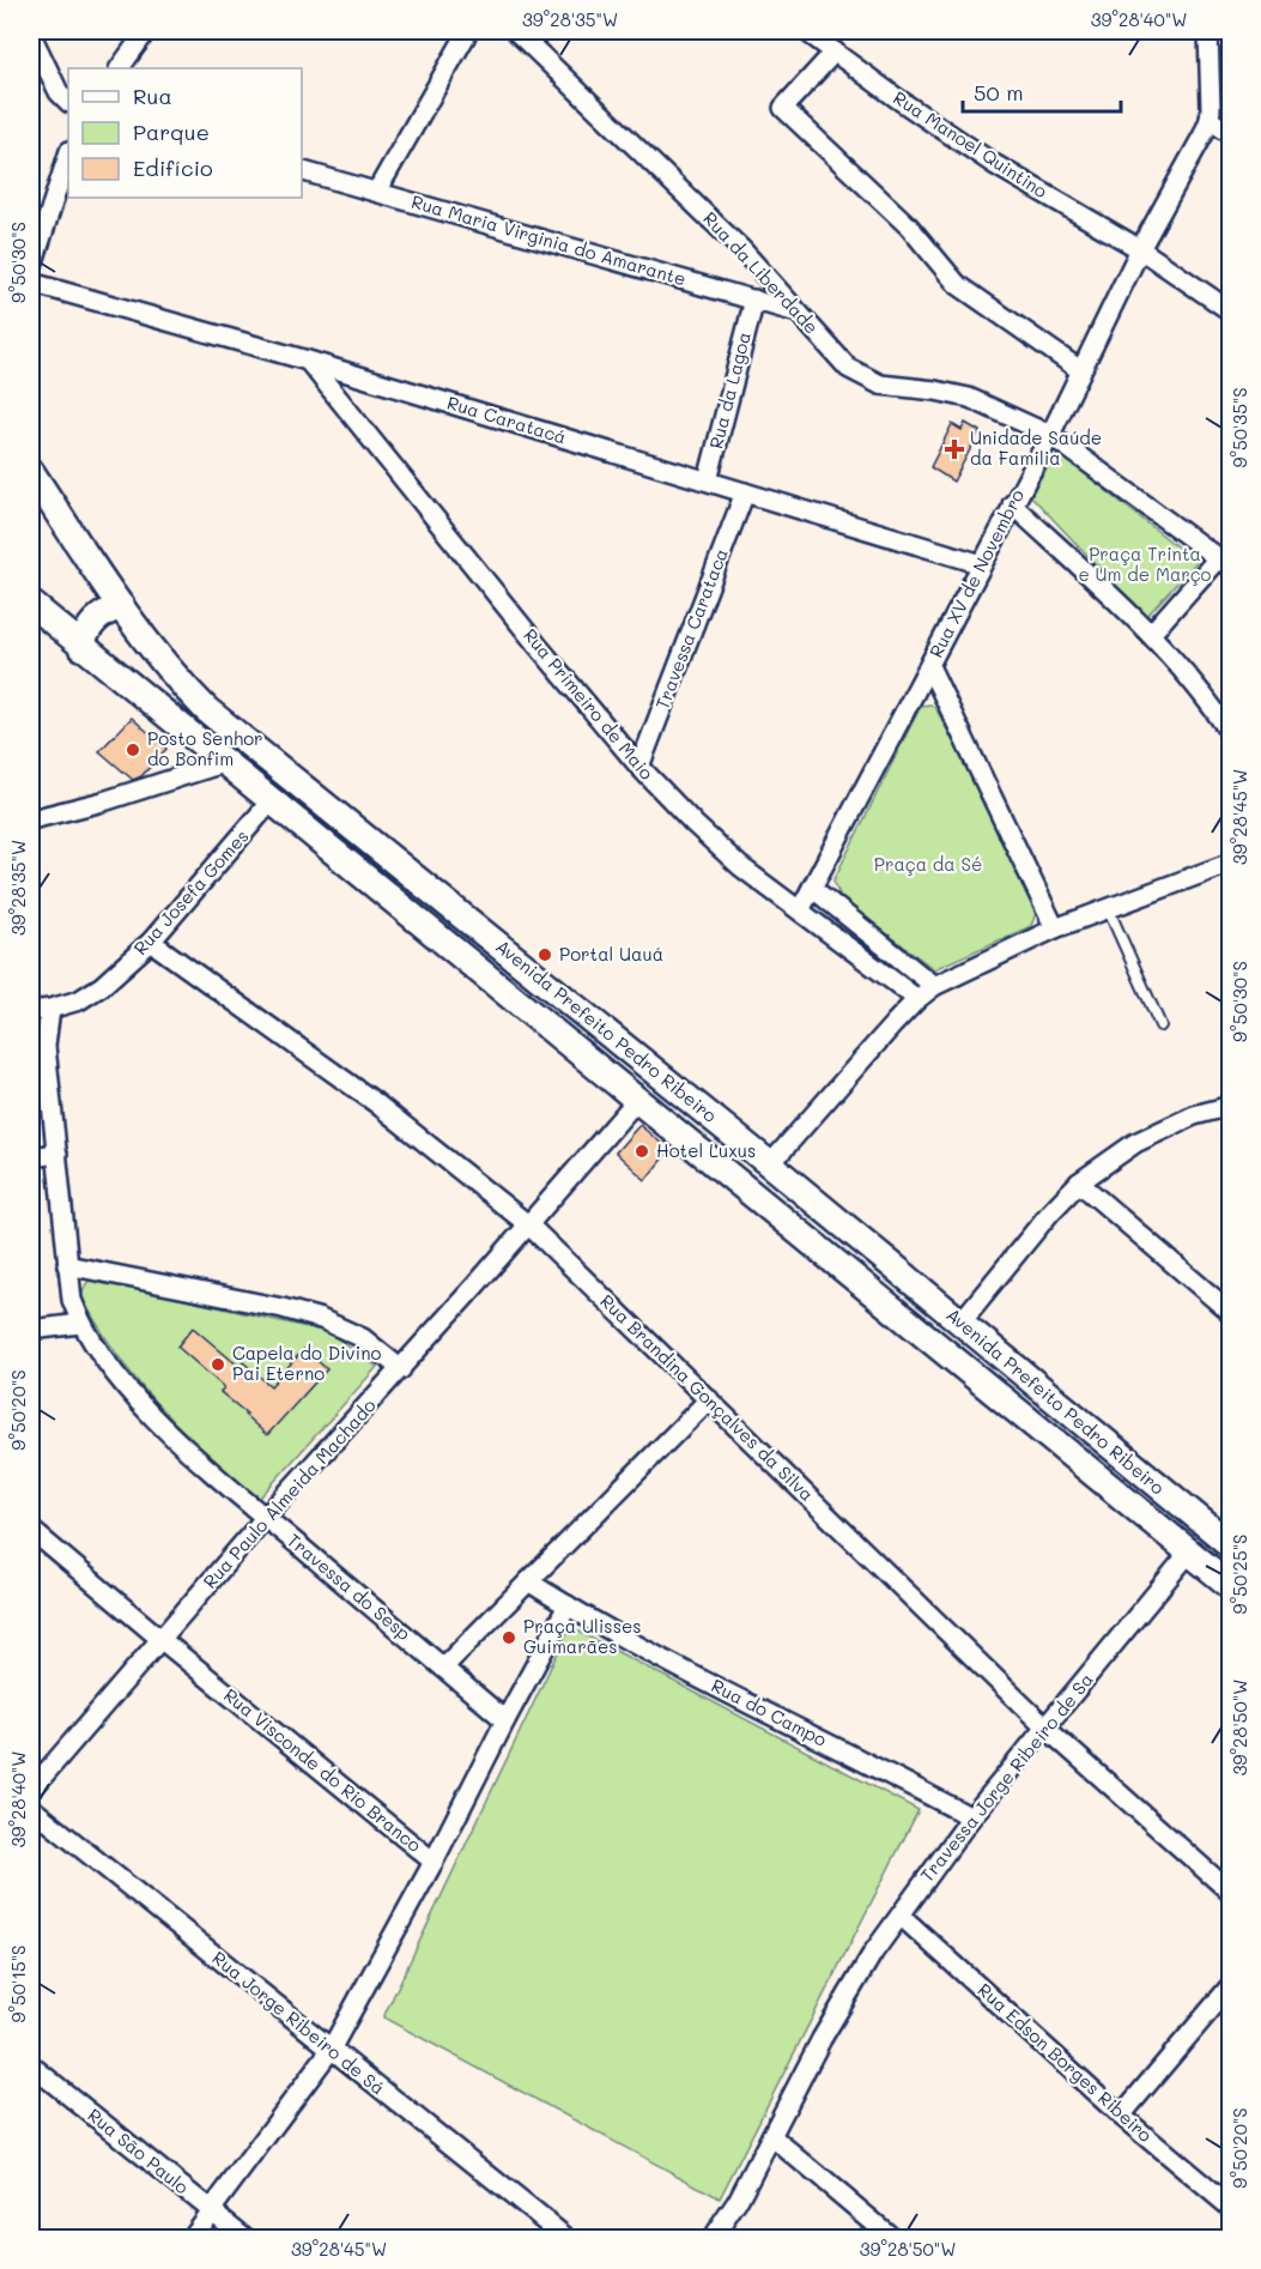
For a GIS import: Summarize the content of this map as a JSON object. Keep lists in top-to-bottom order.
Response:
{
  "streets": {
    "main road": ["Avenida Prefeito Pedro Ribeiro"],
    "street": [
      "Rua Manoel Quintino",
      "Rua Maria Virginia do Amarante",
      "Rua da Liberdade",
      "Rua da Lagoa",
      "Rua Caratacá",
      "Rua XV de Novembro",
      "Travessa Carataca",
      "Rua Primeiro de Maio",
      "Rua Josefa Gomes",
      "Rua Brandina Gonçalves da Silva",
      "Rua Paulo Almeida Machado",
      "Travessa do Sesp",
      "Rua do Campo",
      "Rua Visconde do Rio Branco",
      "Travessa Jorge Ribeiro de Sa",
      "Rua Jorge Ribeiro de Sá",
      "Rua Edson Borges Ribeiro",
      "Rua São Paulo"
    ]
  },
  "crossings": [
    ["Rua Manoel Quintino", "Rua XV de Novembro"],
    ["Rua Maria Virginia do Amarante", "Rua da Liberdade"],
    ["Rua Maria Virginia do Amarante", "Rua da Lagoa"],
    ["Rua da Liberdade", "Rua XV de Novembro"],
    ["Rua da Lagoa", "Rua Caratacá"],
    ["Rua Caratacá", "Rua XV de Novembro"],
    ["Rua Caratacá", "Travessa Carataca"],
    ["Rua Caratacá", "Rua Primeiro de Maio"],
    ["Rua XV de Novembro", "Rua Primeiro de Maio"],
    ["Travessa Carataca", "Rua Primeiro de Maio"],
    ["Rua Josefa Gomes", "Avenida Prefeito Pedro Ribeiro"],
    ["Rua Josefa Gomes", "Rua Brandina Gonçalves da Silva"],
    ["Rua Josefa Gomes", "Travessa do Sesp"],
    ["Avenida Prefeito Pedro Ribeiro", "Rua Paulo Almeida Machado"],
    ["Avenida Prefeito Pedro Ribeiro", "Travessa Jorge Ribeiro de Sa"],
    ["Rua Brandina Gonçalves da Silva", "Rua Paulo Almeida Machado"],
    ["Rua Brandina Gonçalves da Silva", "Travessa Jorge Ribeiro de Sa"],
    ["Rua Paulo Almeida Machado", "Travessa do Sesp"],
    ["Rua Paulo Almeida Machado", "Rua Visconde do Rio Branco"],
    ["Rua do Campo", "Travessa Jorge Ribeiro de Sa"],
    ["Rua Visconde do Rio Branco", "Rua Jorge Ribeiro de Sá"],
    ["Rua Visconde do Rio Branco", "Rua São Paulo"],
    ["Travessa Jorge Ribeiro de Sa", "Rua Edson Borges Ribeiro"]
  ],
  "parks": ["Praça Trinta e Um de Março", "Praça da Sé"],
  "places": {
    "health": ["Unidade Saúde da Familia"],
    "other": [
      "Posto Senhor do Bonfim",
      "Portal Uauá",
      "Hotel Luxus",
      "Capela do Divino Pai Eterno",
      "Praça Ulisses Guimarães"
    ]
  },
  "legend": ["Rua", "Parque", "Edifício"],
  "scale_bar": "50 m",
  "coordinates": [
    "39°28'35\"W",
    "39°28'40\"W",
    "9°50'30\"S",
    "9°50'35\"S",
    "39°28'45\"W",
    "9°50'20\"S",
    "9°50'25\"S",
    "39°28'50\"W",
    "9°50'15\"S"
  ]
}
